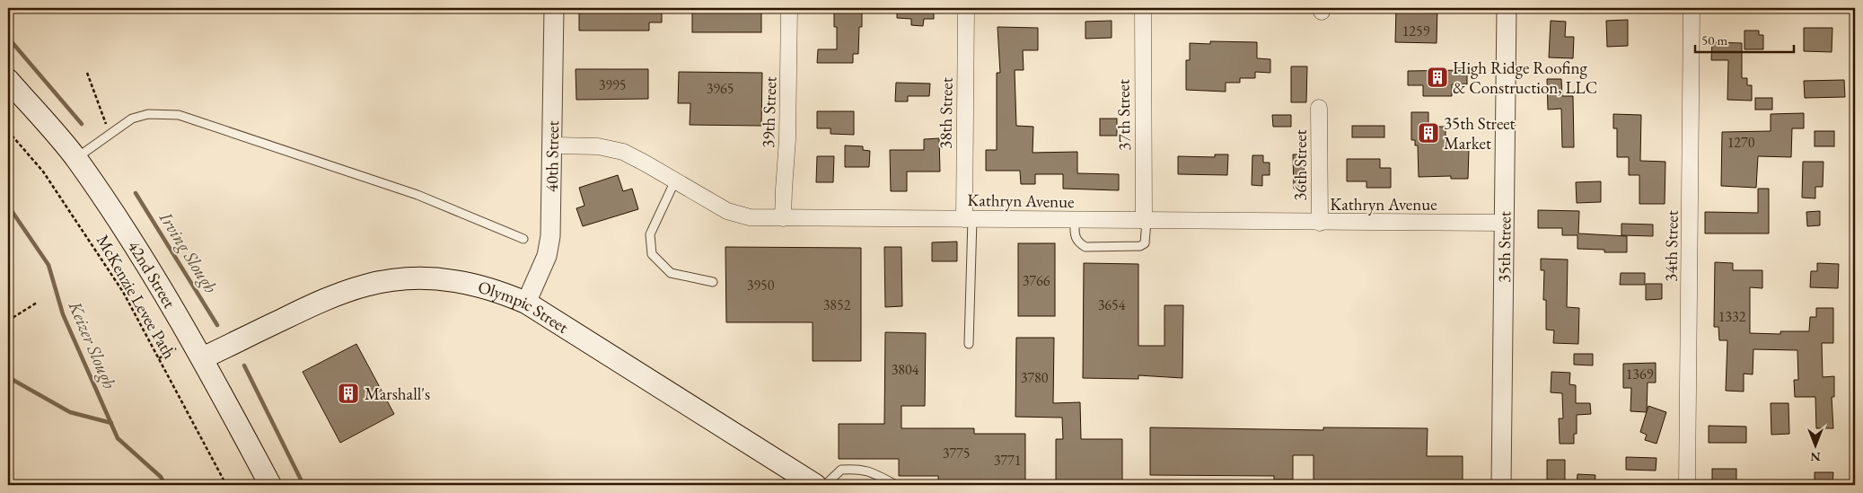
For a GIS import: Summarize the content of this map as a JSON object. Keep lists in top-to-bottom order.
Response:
{
  "streets": {
    "main road": ["42nd Street", "Olympic Street"],
    "street": [
      "39th Street",
      "38th Street",
      "37th Street",
      "40th Street",
      "36th Street",
      "Kathryn Avenue",
      "34th Street",
      "35th Street"
    ],
    "path": ["McKenzie Levee Path"]
  },
  "crossings": [
    ["39th Street", "Kathryn Avenue"],
    ["38th Street", "Kathryn Avenue"],
    ["37th Street", "Kathryn Avenue"],
    ["40th Street", "Kathryn Avenue"],
    ["40th Street", "Olympic Street"],
    ["36th Street", "Kathryn Avenue"],
    ["Kathryn Avenue", "35th Street"],
    ["42nd Street", "Olympic Street"]
  ],
  "water": ["Irving Slough", "Keizer Slough"],
  "places": {
    "building": ["High Ridge Roofing & Construction, LLC", "35th Street Market", "Marshall's"]
  },
  "house_numbers": [
    "1259",
    "3995",
    "3965",
    "1270",
    "3766",
    "3950",
    "3852",
    "3654",
    "1332",
    "3804",
    "1369",
    "3780",
    "3775",
    "3771"
  ],
  "scale_bar": "50 m",
  "north": "bottom"
}
